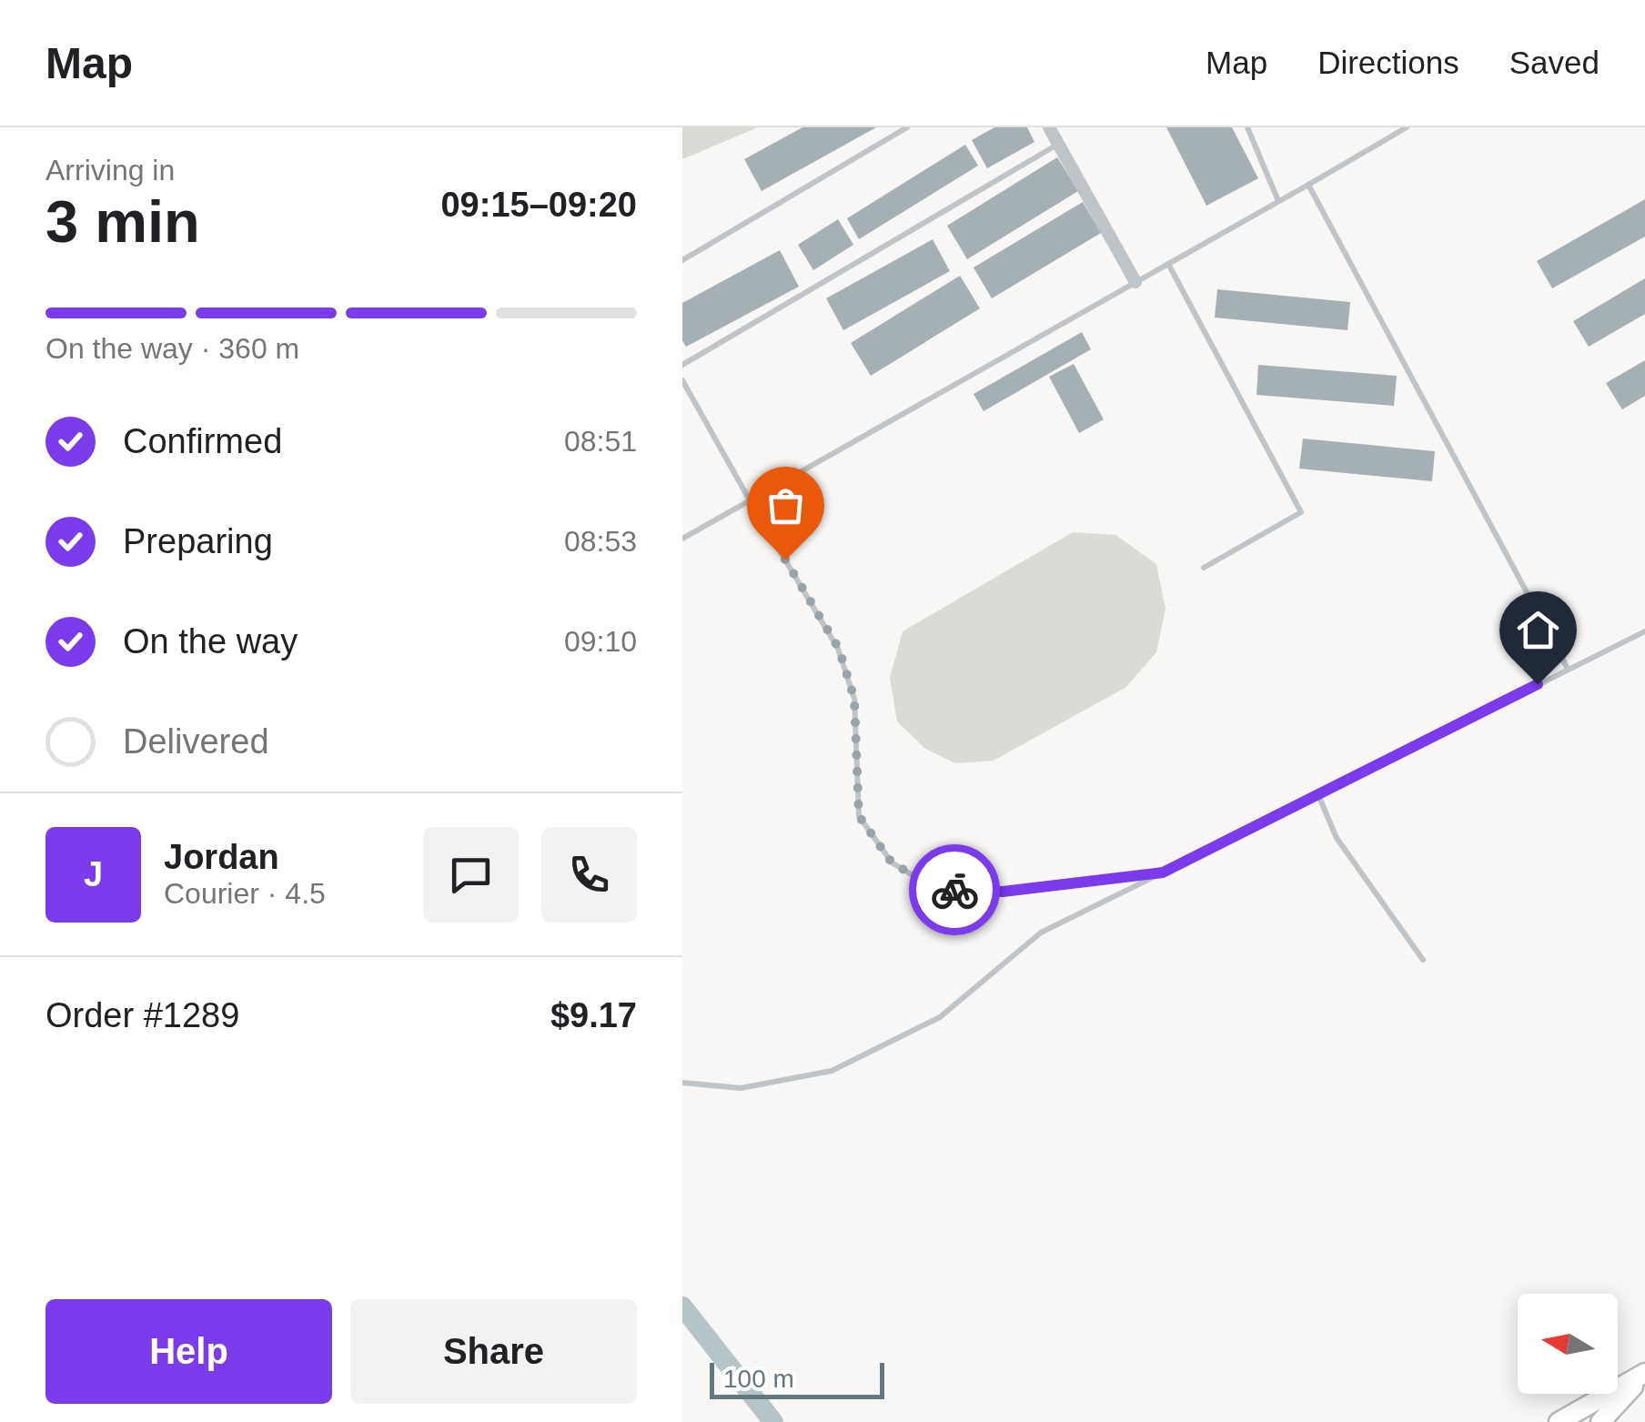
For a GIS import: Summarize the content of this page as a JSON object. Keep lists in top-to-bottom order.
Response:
{
  "scale_bar": "100 m",
  "north": "left",
  "page": {
    "header": "Map",
    "nav": ["Map", "Directions", "Saved"],
    "heading": ["3 min", "Arriving in", "09:15–09:20"],
    "panel": [
      "Jordan",
      "Courier · 4.5",
      "Order #1289",
      "$9.17"
    ],
    "bar": "On the way · 360 m",
    "list": [
      ["Confirmed", "08:51"],
      ["Preparing", "08:53"],
      ["On the way", "09:10"],
      "Delivered"
    ],
    "round": "J",
    "buttons": ["Help", "Share"],
    "scale": "100 m"
  }
}
